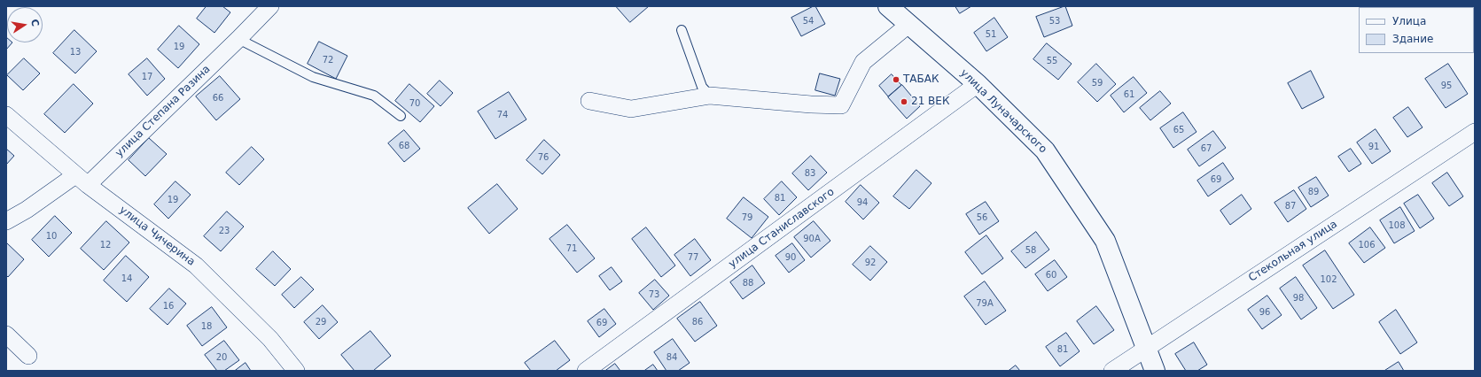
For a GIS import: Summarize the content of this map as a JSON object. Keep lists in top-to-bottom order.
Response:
{
  "streets": {
    "main road": ["улица Луначарского"],
    "street": [
      "улица Степана Разина",
      "улица Станиславского",
      "улица Чичерина",
      "Стекольная улица"
    ]
  },
  "crossings": [
    ["улица Степана Разина", "улица Чичерина"],
    ["улица Луначарского", "улица Станиславского"],
    ["улица Луначарского", "Стекольная улица"]
  ],
  "places": ["ТАБАК", "21 ВЕК"],
  "house_numbers": [
    "54",
    "53",
    "51",
    "19",
    "13",
    "72",
    "55",
    "17",
    "59",
    "95",
    "61",
    "66",
    "70",
    "74",
    "65",
    "68",
    "91",
    "67",
    "76",
    "83",
    "69",
    "89",
    "81",
    "19",
    "94",
    "87",
    "79",
    "56",
    "108",
    "23",
    "10",
    "90А",
    "12",
    "106",
    "71",
    "58",
    "77",
    "90",
    "92",
    "60",
    "14",
    "102",
    "88",
    "73",
    "98",
    "79А",
    "16",
    "96",
    "29",
    "86",
    "69",
    "18",
    "81",
    "20",
    "84"
  ],
  "legend": ["Улица", "Здание"],
  "north": "right"
}
